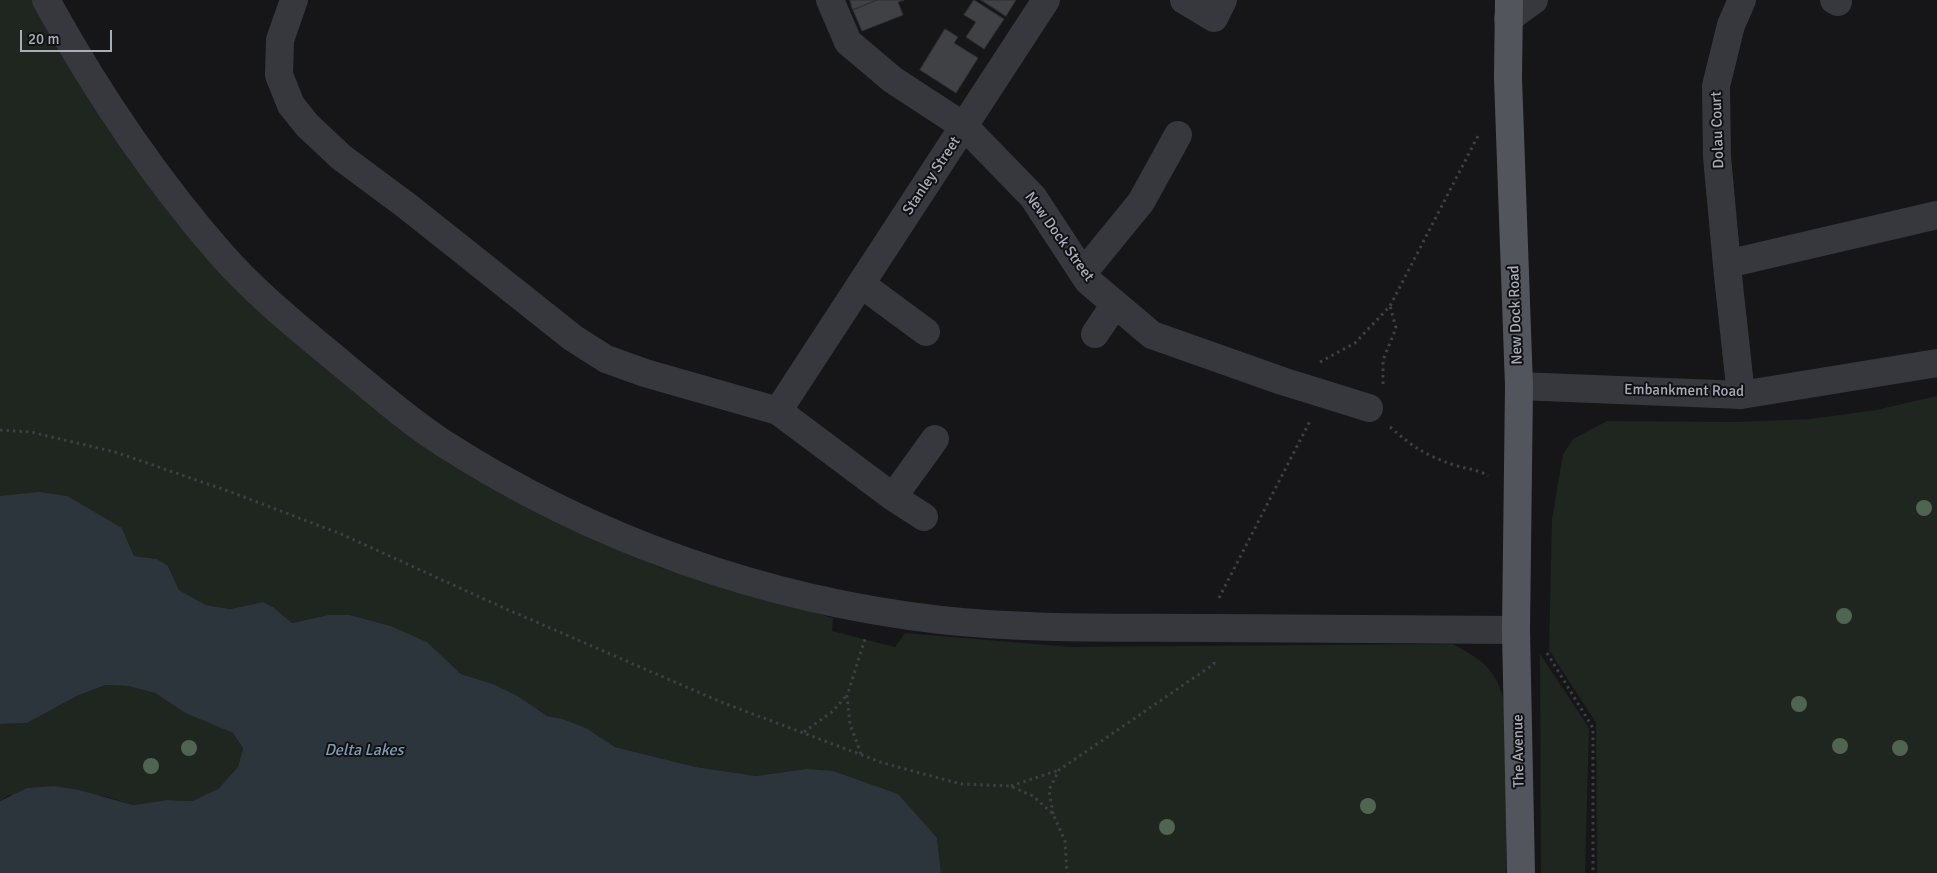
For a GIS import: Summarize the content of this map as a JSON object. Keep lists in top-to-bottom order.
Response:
{
  "streets": {
    "main road": ["New Dock Road", "The Avenue"],
    "street": [
      "Dolau Court",
      "Stanley Street",
      "New Dock Street",
      "Embankment Road"
    ]
  },
  "crossings": [
    ["Dolau Court", "Embankment Road"],
    ["Stanley Street", "New Dock Street"],
    ["New Dock Road", "Embankment Road"],
    ["New Dock Road", "The Avenue"]
  ],
  "water": ["Delta Lakes"],
  "scale_bar": "20 m"
}
